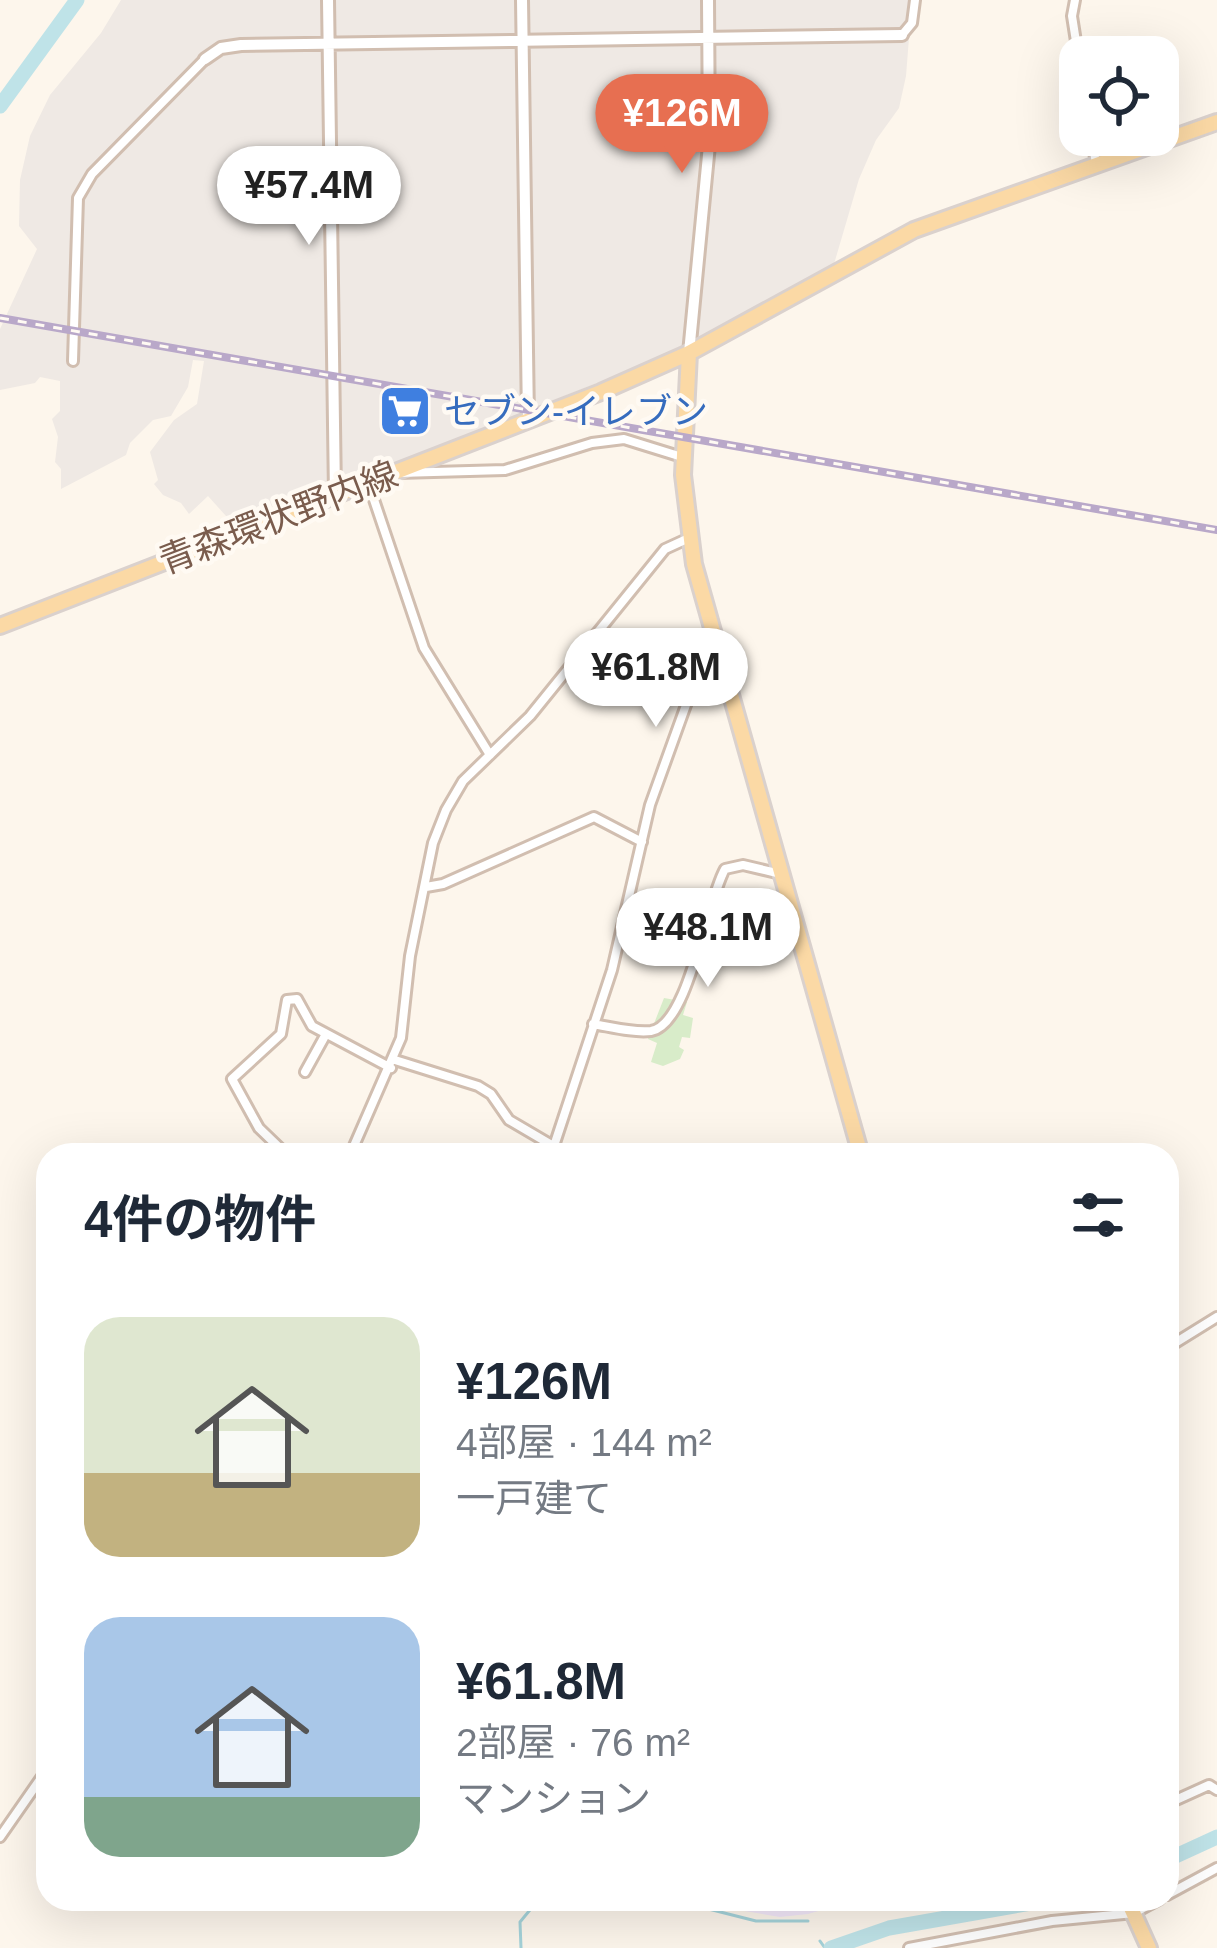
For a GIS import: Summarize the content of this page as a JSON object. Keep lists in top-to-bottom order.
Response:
{
  "streets": {
    "main road": ["青森環状野内線"]
  },
  "places": {
    "supermarket": ["セブン-イレブン"]
  },
  "page": {
    "price": [
      "¥126M",
      "¥57.4M",
      "¥61.8M",
      "¥48.1M"
    ],
    "heading": "4件の物件",
    "list": [
      {
        "name": "¥126M",
        "note": "4部屋 · 144 m² · 一戸建て"
      },
      {
        "name": "¥61.8M",
        "note": "2部屋 · 76 m² · マンション"
      }
    ]
  }
}
